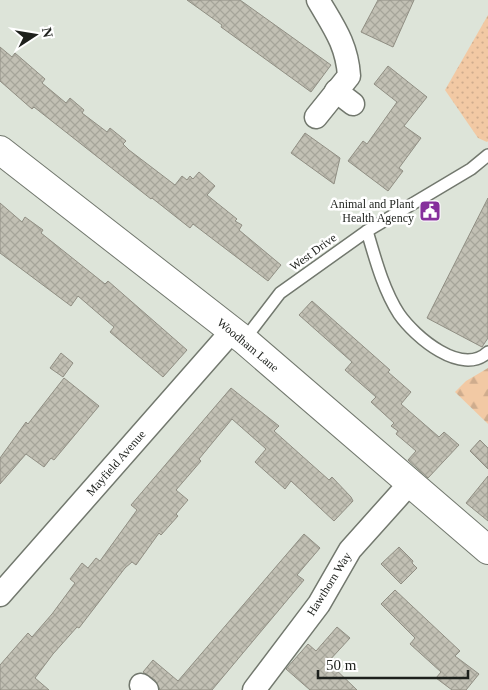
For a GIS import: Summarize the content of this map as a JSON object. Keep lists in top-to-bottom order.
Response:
{
  "streets": {
    "main road": ["Woodham Lane"],
    "street": ["Mayfield Avenue", "Hawthorn Way"],
    "lane": ["West Drive"]
  },
  "crossings": [
    ["West Drive", "Woodham Lane"],
    ["West Drive", "Mayfield Avenue"],
    ["Woodham Lane", "Mayfield Avenue"],
    ["Woodham Lane", "Hawthorn Way"]
  ],
  "places": {
    "public building": ["Animal and Plant Health Agency"]
  },
  "scale_bar": "50 m",
  "north": "right"
}
